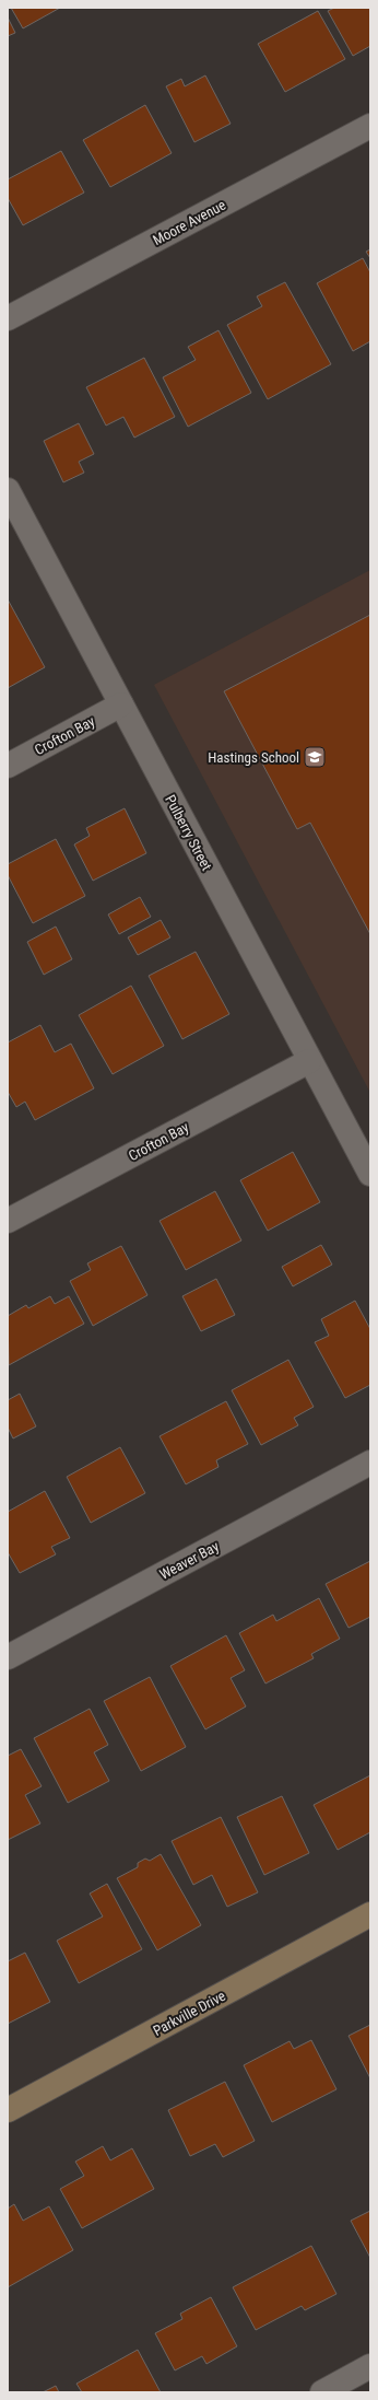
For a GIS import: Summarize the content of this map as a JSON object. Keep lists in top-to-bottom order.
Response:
{
  "streets": {
    "street": [
      "Moore Avenue",
      "Crofton Bay",
      "Pulberry Street",
      "Weaver Bay",
      "Parkville Drive"
    ]
  },
  "crossings": [
    ["Crofton Bay", "Pulberry Street"]
  ],
  "places": {
    "school or university": ["Hastings School"]
  }
}
